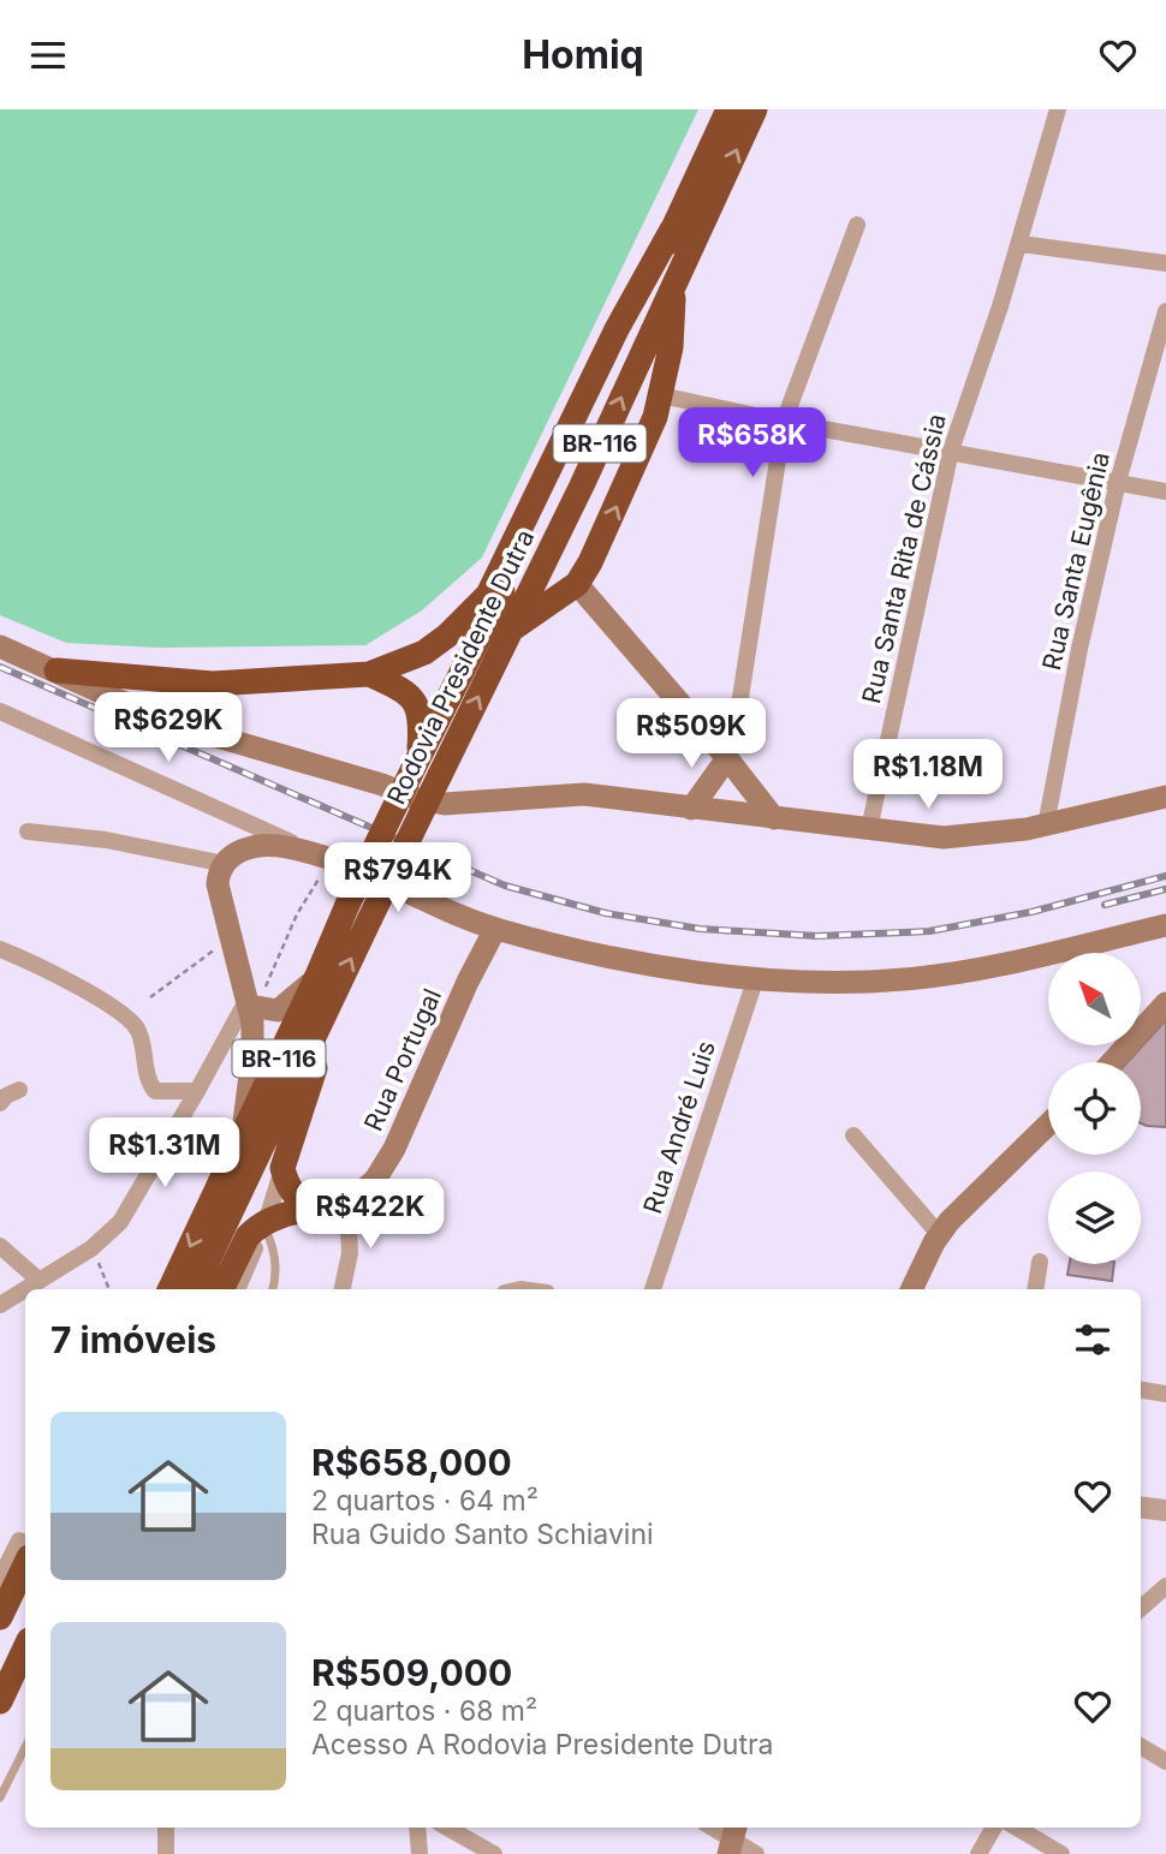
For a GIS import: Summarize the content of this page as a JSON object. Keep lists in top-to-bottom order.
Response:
{
  "streets": {
    "highway": ["BR-116", "Rodovia Presidente Dutra"],
    "main road": ["Rua Portugal"],
    "street": ["Rua Santa Rita de Cássia", "Rua Santa Eugênia", "Rua André Luis"]
  },
  "north": "top left",
  "page": {
    "header": "Homiq",
    "price": [
      "R$658K",
      "R$629K",
      "R$509K",
      "R$1.18M",
      "R$794K",
      "R$1.31M",
      "R$422K"
    ],
    "heading": "7 imóveis",
    "list": [
      {
        "name": "R$658,000",
        "note": "2 quartos · 64 m² · Rua Guido Santo Schiavini"
      },
      {
        "name": "R$509,000",
        "note": "2 quartos · 68 m² · Acesso A Rodovia Presidente Dutra"
      }
    ]
  }
}
